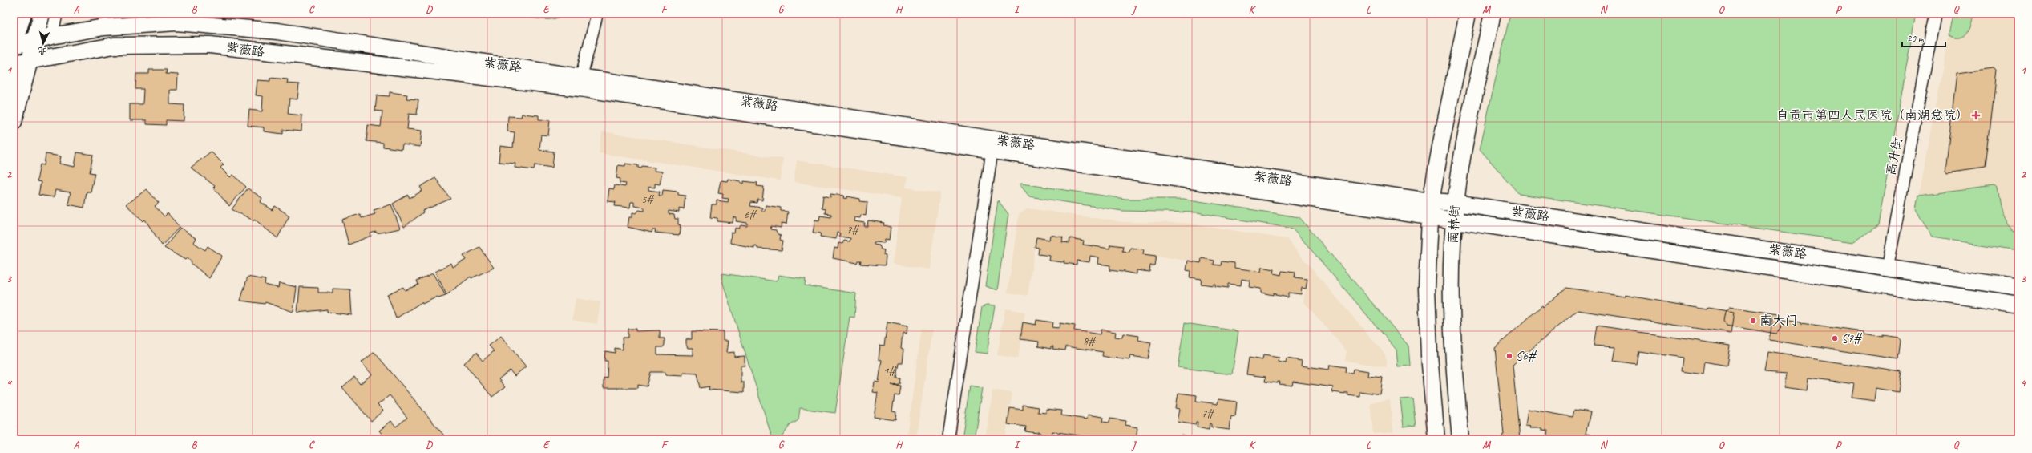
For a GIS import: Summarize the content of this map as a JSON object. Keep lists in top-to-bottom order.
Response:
{
  "streets": {
    "main road": ["紫薇路", "南林街"],
    "street": ["高升街"]
  },
  "crossings": [
    ["紫薇路", "高升街"],
    ["紫薇路", "南林街"]
  ],
  "places": {
    "health": ["自贡市第四人民医院（南湖总院）"],
    "other": ["南大门", "S7#", "S6#"]
  },
  "house_numbers": [
    "5#",
    "6#",
    "7#",
    "8#",
    "1#",
    "7#"
  ],
  "scale_bar": "20 m",
  "north": "bottom",
  "grid": {
    "columns": [
      "A",
      "B",
      "C",
      "D",
      "E",
      "F",
      "G",
      "H",
      "I",
      "J",
      "K",
      "L",
      "M",
      "N",
      "O",
      "P",
      "Q"
    ],
    "rows": [
      "1",
      "2",
      "3",
      "4"
    ]
  }
}
